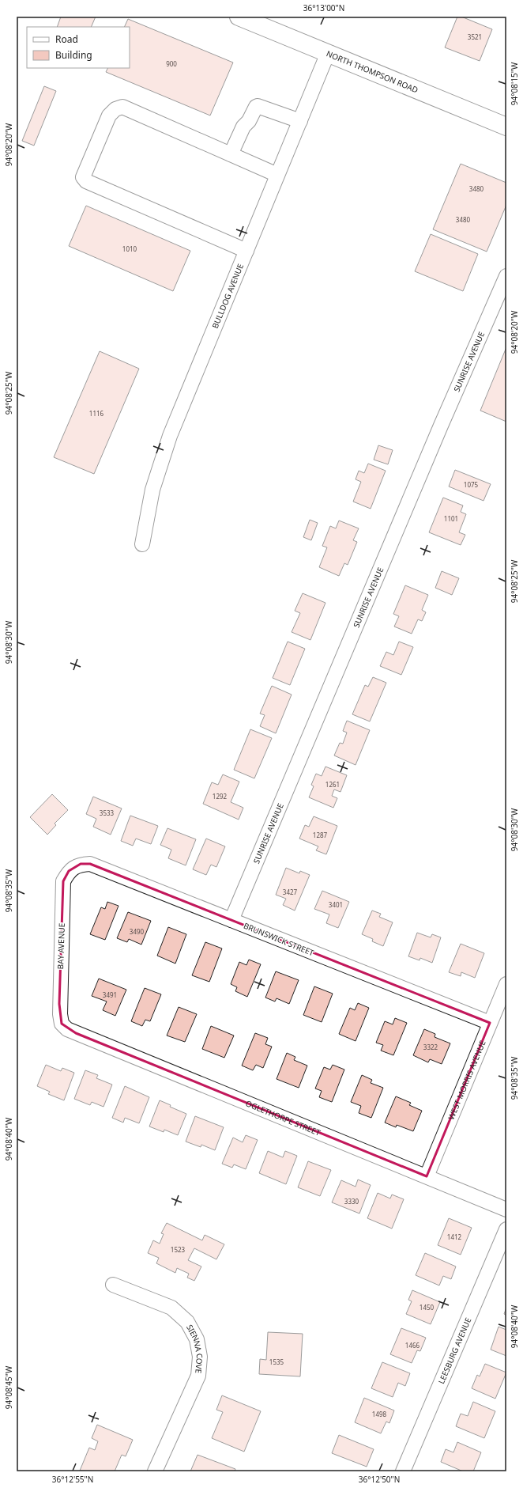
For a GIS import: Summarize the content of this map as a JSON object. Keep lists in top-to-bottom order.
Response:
{
  "streets": {
    "main road": ["NORTH THOMPSON ROAD"],
    "street": [
      "BULLDOG AVENUE",
      "SUNRISE AVENUE",
      "BRUNSWICK STREET",
      "BAY AVENUE",
      "WEST MORRIS AVENUE",
      "OGLETHORPE STREET",
      "SIENNA COVE",
      "LEESBURG AVENUE"
    ]
  },
  "crossings": [
    ["NORTH THOMPSON ROAD", "BULLDOG AVENUE"],
    ["SUNRISE AVENUE", "BRUNSWICK STREET"],
    ["BRUNSWICK STREET", "BAY AVENUE"],
    ["BRUNSWICK STREET", "WEST MORRIS AVENUE"],
    ["BAY AVENUE", "OGLETHORPE STREET"],
    ["WEST MORRIS AVENUE", "OGLETHORPE STREET"]
  ],
  "house_numbers": [
    "3521",
    "900",
    "3480",
    "3480",
    "1010",
    "1116",
    "1075",
    "1101",
    "1261",
    "1292",
    "3533",
    "1287",
    "3427",
    "3401",
    "3490",
    "3491",
    "3322",
    "3330",
    "1412",
    "1523",
    "1450",
    "1466",
    "1535",
    "1498"
  ],
  "legend": ["Road", "Building"],
  "coordinates": [
    "36°13'00\"N",
    "94°08'15\"W",
    "94°08'20\"W",
    "94°08'25\"W",
    "94°08'30\"W",
    "94°08'35\"W",
    "94°08'40\"W",
    "94°08'45\"W",
    "36°12'55\"N",
    "36°12'50\"N"
  ]
}
